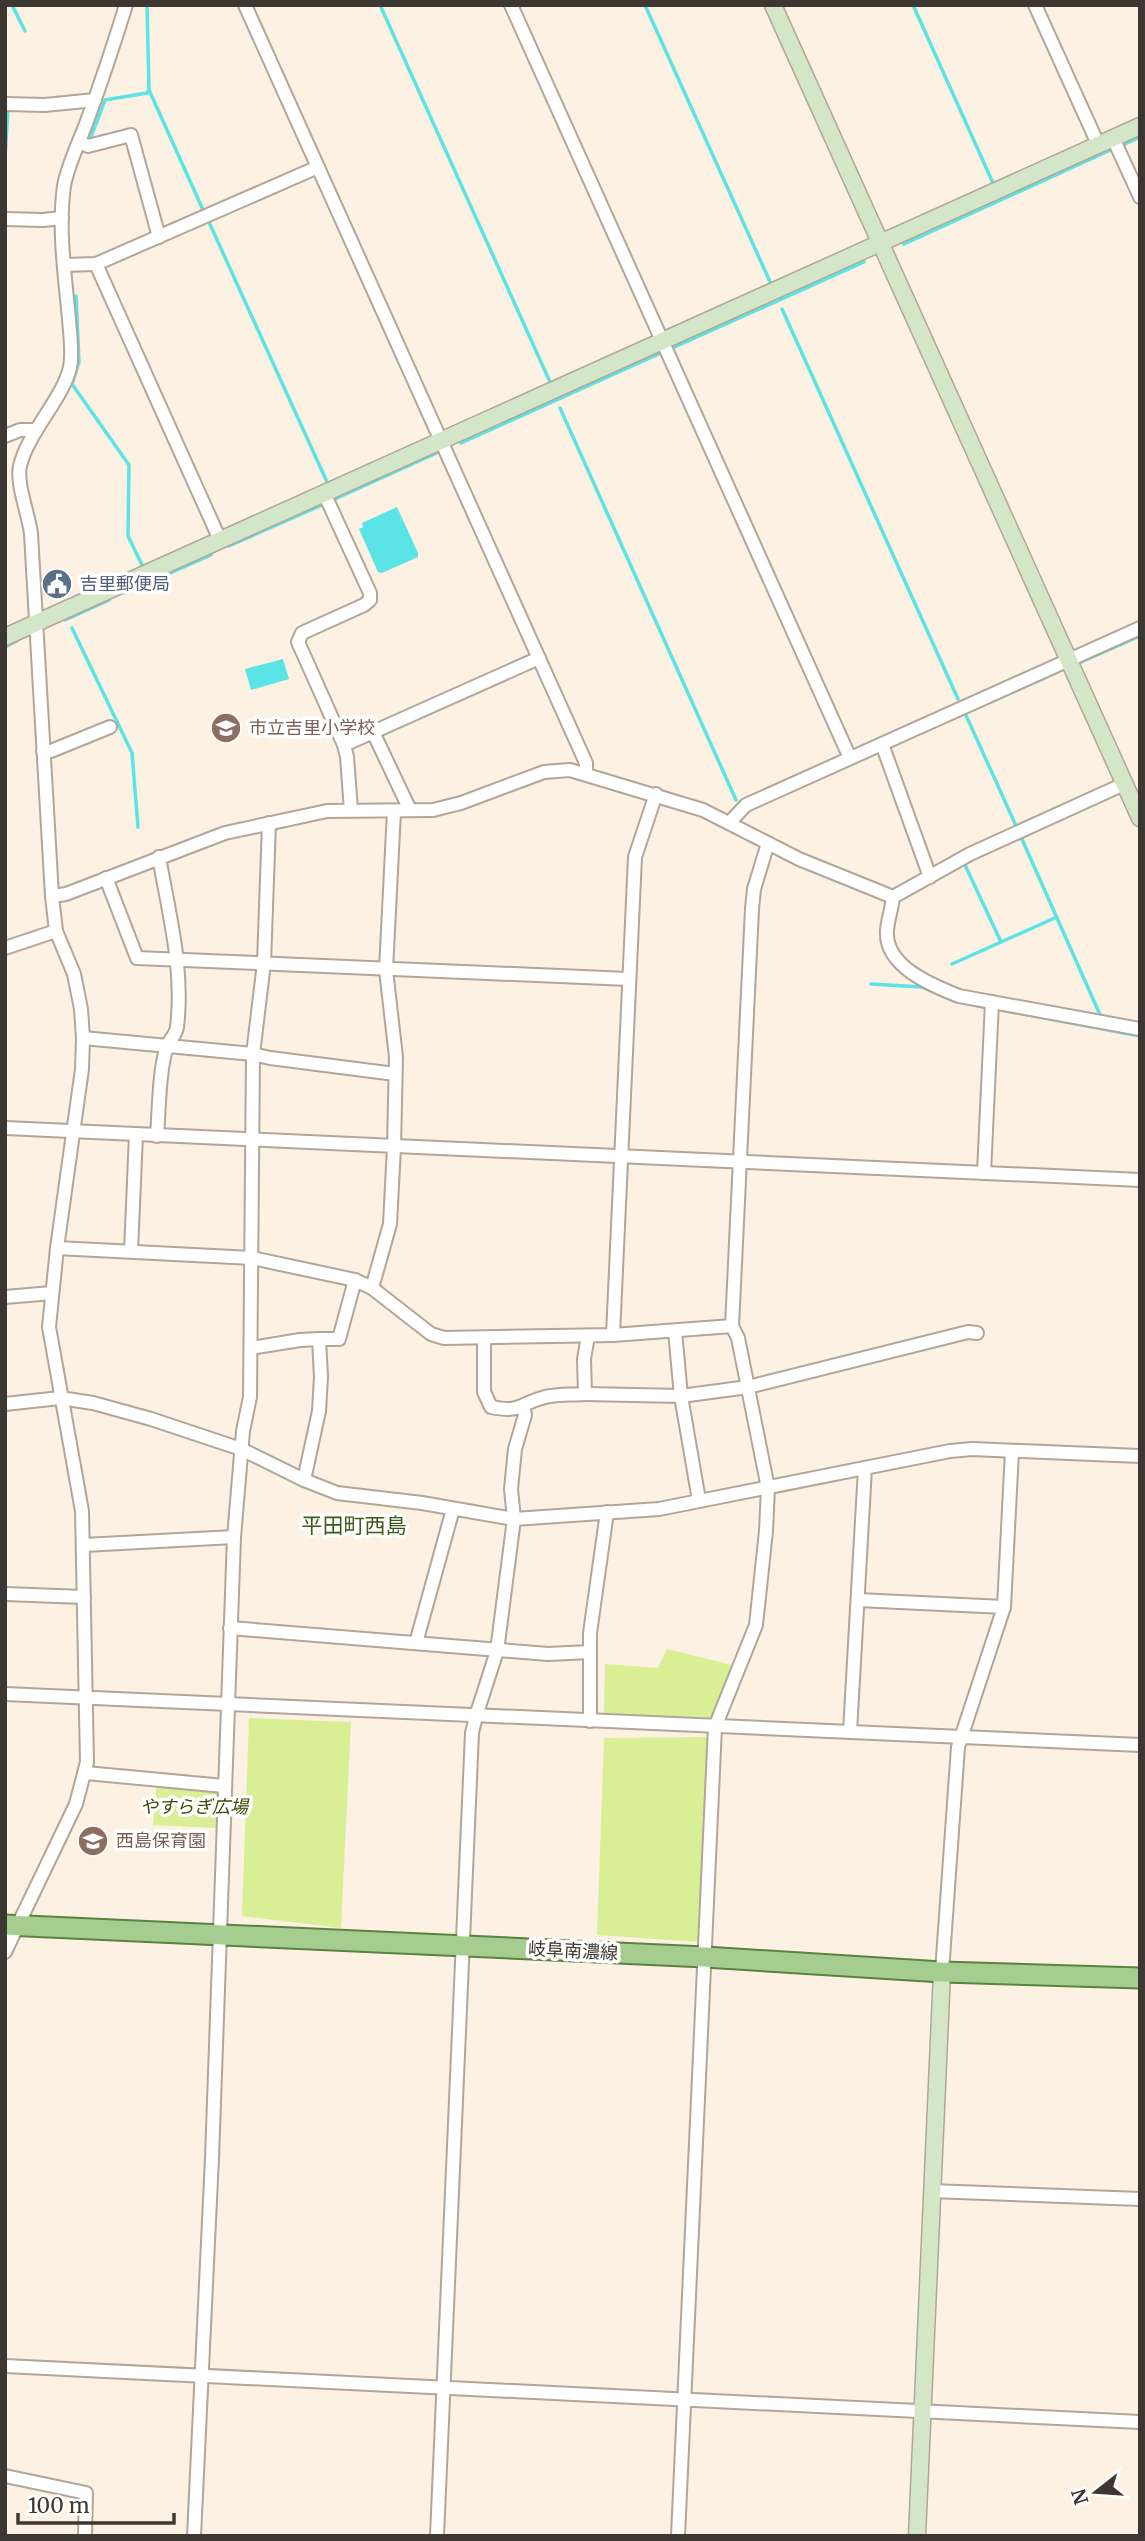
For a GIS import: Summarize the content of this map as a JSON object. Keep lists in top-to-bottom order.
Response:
{
  "streets": {
    "main road": ["岐阜南濃線"]
  },
  "districts": ["平田町西島"],
  "parks": ["やすらぎ広場"],
  "places": {
    "public building": ["吉里郵便局"],
    "school or university": ["市立吉里小学校", "西島保育園"]
  },
  "scale_bar": "100 m",
  "north": "left"
}
